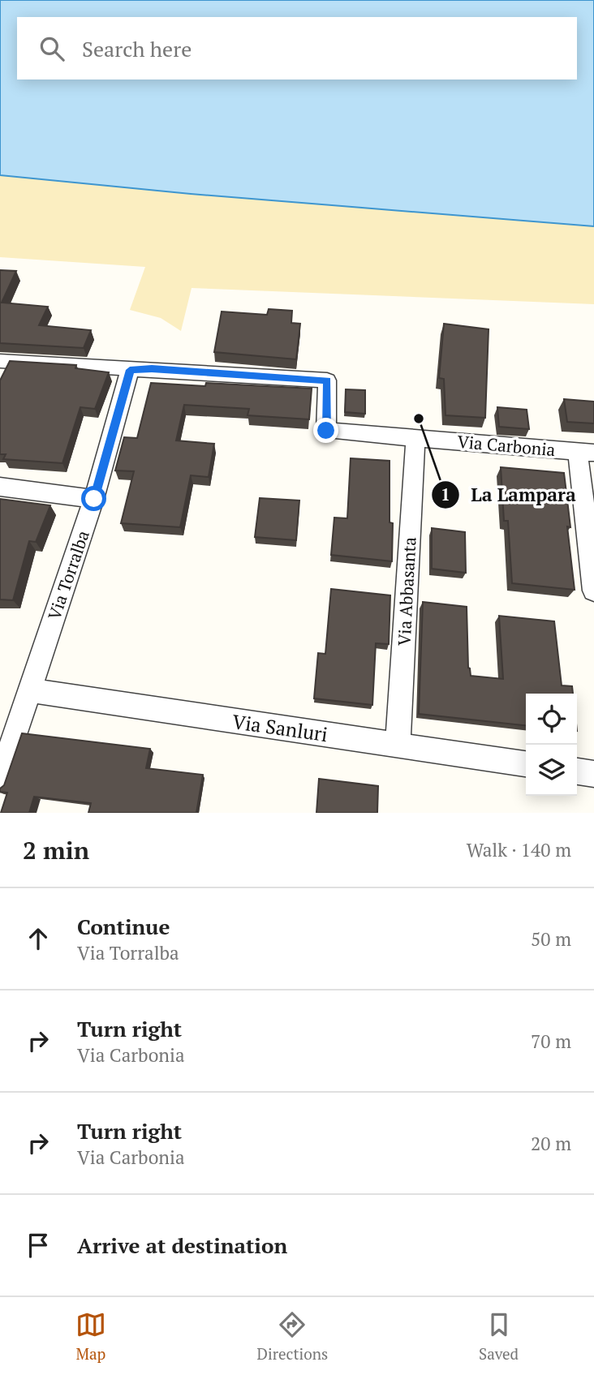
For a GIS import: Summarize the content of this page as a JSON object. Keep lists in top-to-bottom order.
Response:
{
  "streets": {
    "street": [
      "Via Carbonia",
      "Via Torralba",
      "Via Abbasanta",
      "Via Sanluri"
    ]
  },
  "crossings": [
    ["Via Carbonia", "Via Torralba"],
    ["Via Carbonia", "Via Abbasanta"],
    ["Via Torralba", "Via Sanluri"],
    ["Via Abbasanta", "Via Sanluri"]
  ],
  "places": ["La Lampara"],
  "page": {
    "search": "Search here",
    "heading": ["2 min", "Walk · 140 m"],
    "list": [
      ["Continue", "Via Torralba", "50 m"],
      ["Turn right", "Via Carbonia", "70 m"],
      ["Turn right", "Via Carbonia", "20 m"],
      "Arrive at destination"
    ],
    "nav": ["Map", "Directions", "Saved"]
  }
}
